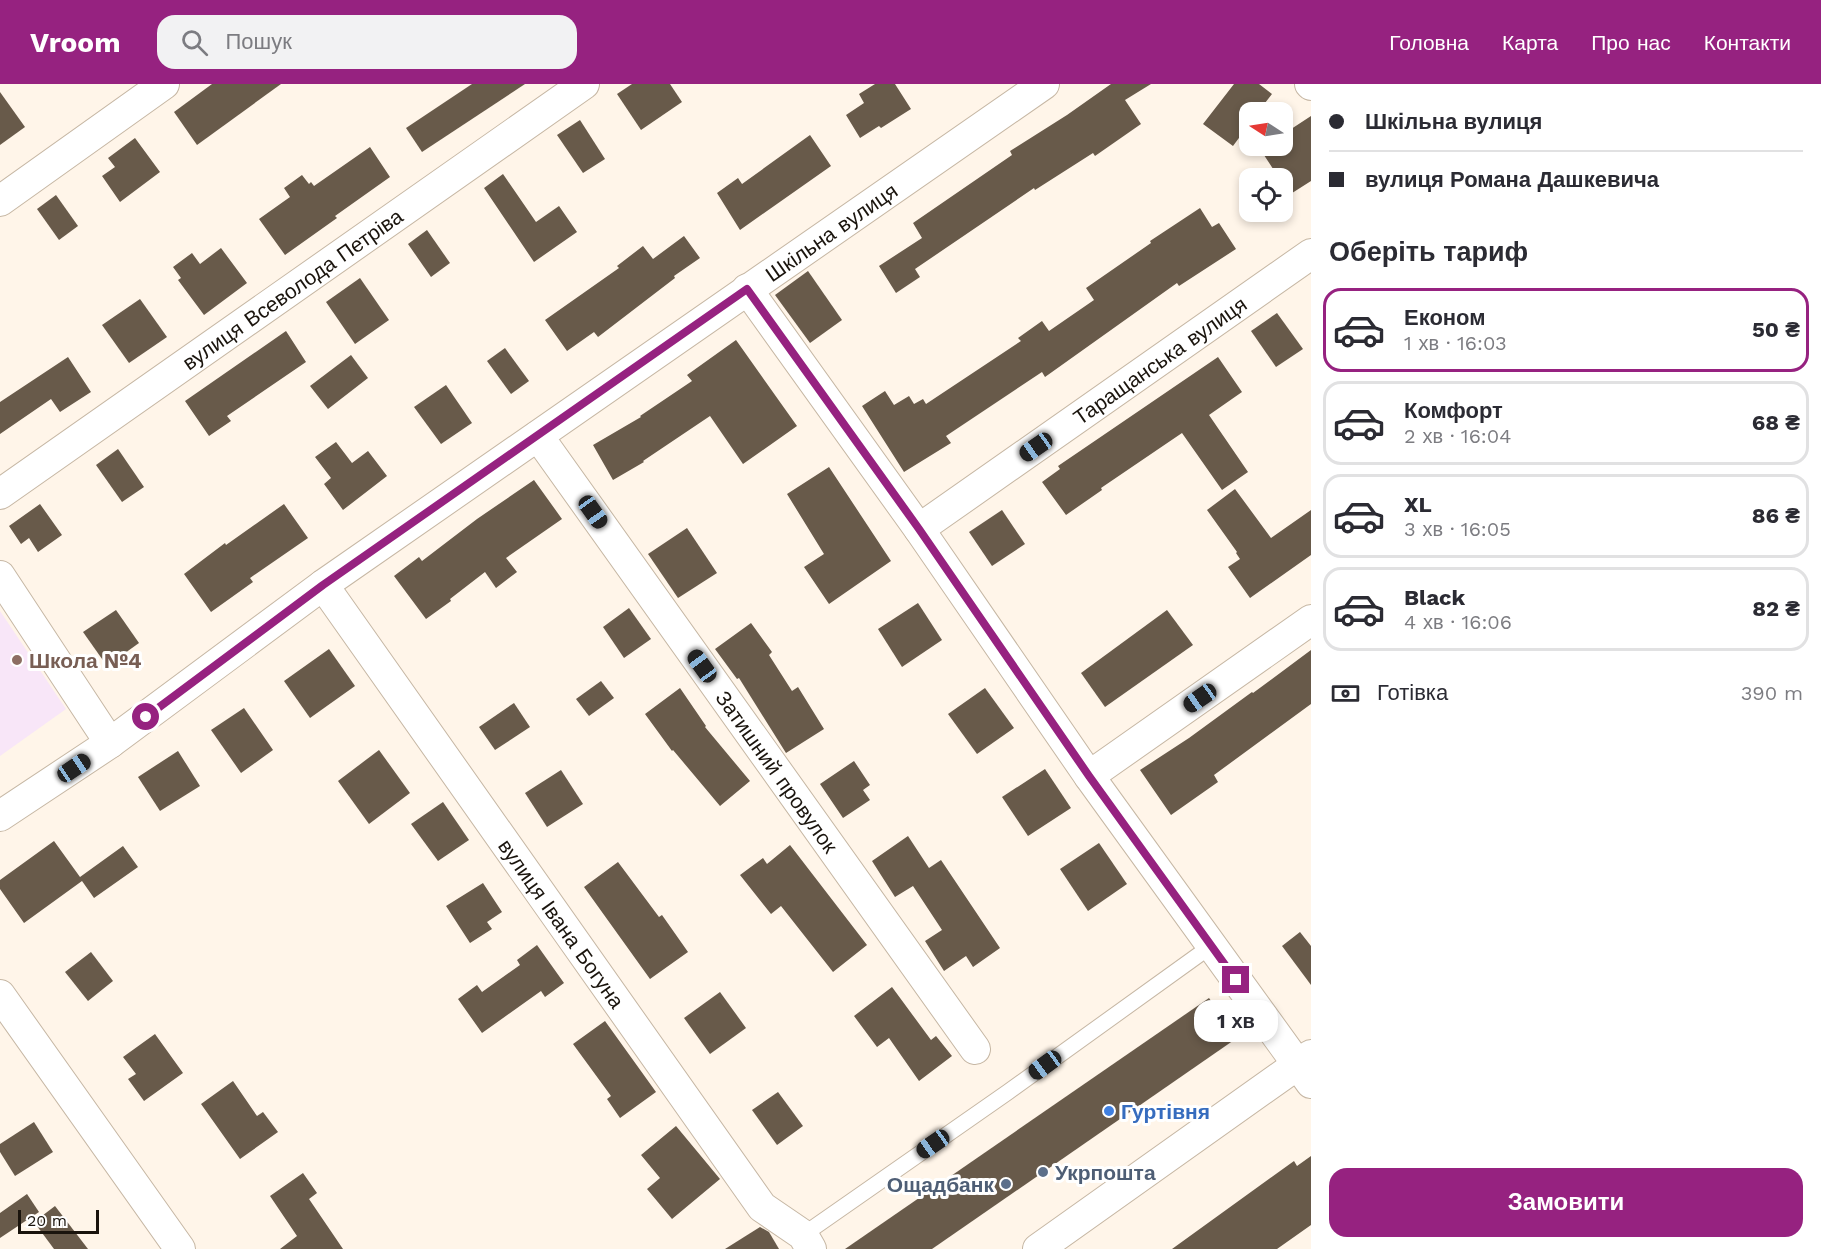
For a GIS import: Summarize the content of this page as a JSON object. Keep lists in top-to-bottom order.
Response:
{
  "streets": {
    "street": [
      "Шкільна вулиця",
      "вулиця Всеволода Петріва",
      "Таращанська вулиця",
      "Затишний провулок",
      "вулиця Івана Богуна"
    ]
  },
  "crossings": [
    ["Шкільна вулиця", "Затишний провулок"],
    ["Шкільна вулиця", "вулиця Івана Богуна"]
  ],
  "places": [
    "Школа №4",
    "Гуртівня",
    "Укрпошта",
    "Ощадбанк"
  ],
  "scale_bar": "20 m",
  "north": "left",
  "page": {
    "header": "Vroom",
    "search": "Пошук",
    "nav": [
      "Головна",
      "Карта",
      "Про нас",
      "Контакти"
    ],
    "banner": ["Шкільна вулиця", "вулиця Романа Дашкевича"],
    "heading": "Оберіть тариф",
    "list": [
      {
        "name": "Економ",
        "note": "1 хв · 16:03",
        "value": "50 ₴"
      },
      {
        "name": "Комфорт",
        "note": "2 хв · 16:04",
        "value": "68 ₴"
      },
      {
        "name": "XL",
        "note": "3 хв · 16:05",
        "value": "86 ₴"
      },
      {
        "name": "Black",
        "note": "4 хв · 16:06",
        "value": "82 ₴"
      }
    ],
    "pay": ["Готівка", "390 m"],
    "bubble": "1 хв",
    "buttons": "Замовити",
    "scale": "20 m"
  }
}
